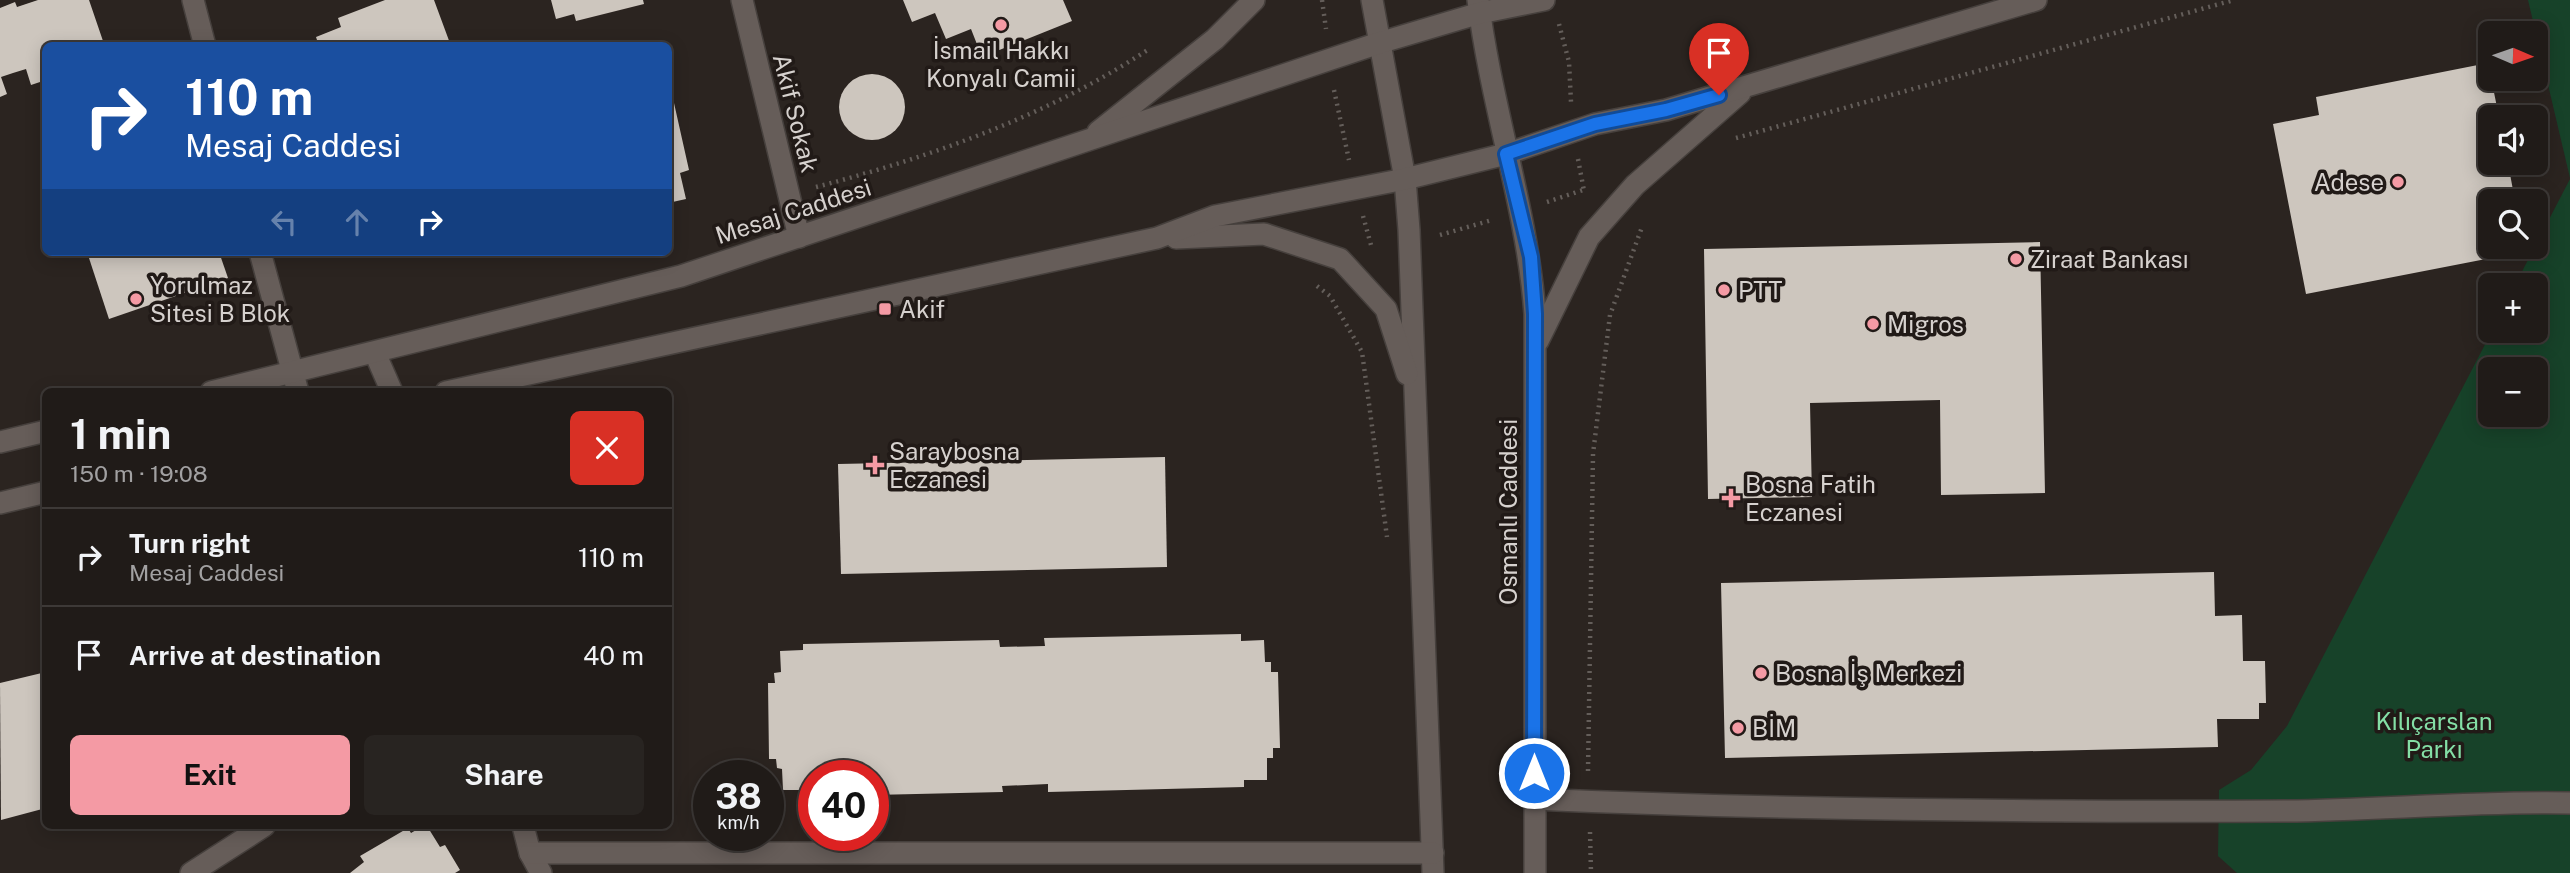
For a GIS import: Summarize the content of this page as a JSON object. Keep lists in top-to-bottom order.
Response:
{
  "streets": {
    "street": ["Akif Sokak", "Mesaj Caddesi", "Osmanlı Caddesi"]
  },
  "crossings": [
    ["Akif Sokak", "Mesaj Caddesi"],
    ["Mesaj Caddesi", "Osmanlı Caddesi"]
  ],
  "parks": ["Kılıçarslan Parkı"],
  "places": {
    "other": [
      "İsmail Hakkı Konyalı Camii",
      "Adese",
      "Ziraat Bankası",
      "PTT",
      "Yorulmaz Sitesi B Blok",
      "Migros",
      "Bosna İş Merkezi",
      "BİM"
    ],
    "transit": ["Akif"],
    "health": ["Saraybosna Eczanesi", "Bosna Fatih Eczanesi"]
  },
  "north": "right",
  "page": {
    "map_buttons": ["+", "−"],
    "turn": ["110 m", "Mesaj Caddesi"],
    "heading": ["1 min", "150 m · 19:08"],
    "list": [
      {
        "name": "Turn right",
        "note": "Mesaj Caddesi",
        "value": "110 m"
      },
      {
        "name": "Arrive at destination",
        "value": "40 m"
      }
    ],
    "buttons": ["Exit", "Share"],
    "speed": "38 km/h",
    "limit": "40"
  }
}
